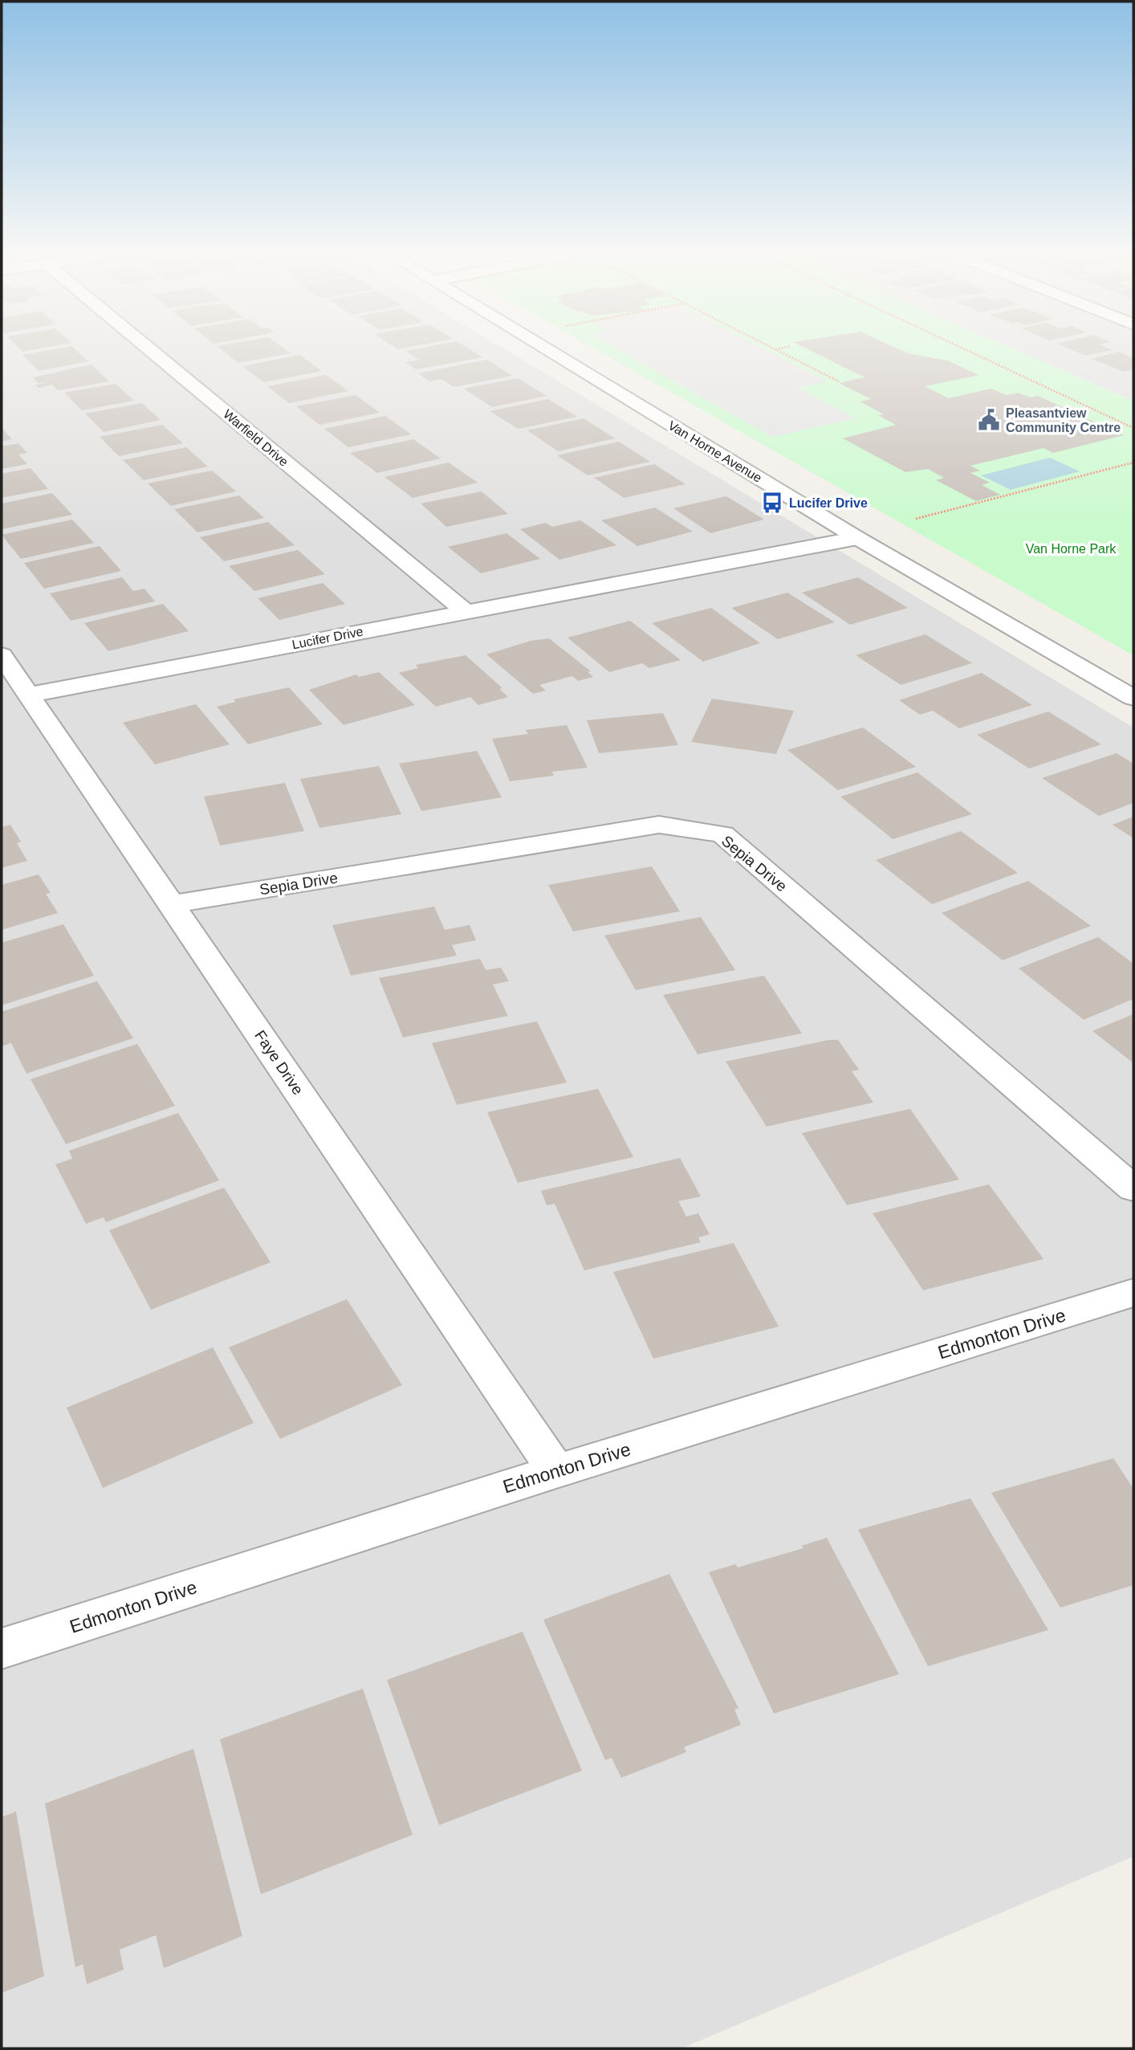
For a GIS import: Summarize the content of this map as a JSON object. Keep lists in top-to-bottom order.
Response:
{
  "streets": {
    "street": [
      "Warfield Drive",
      "Van Horne Avenue",
      "Lucifer Drive",
      "Sepia Drive",
      "Faye Drive",
      "Edmonton Drive"
    ]
  },
  "crossings": [
    ["Warfield Drive", "Lucifer Drive"],
    ["Van Horne Avenue", "Lucifer Drive"],
    ["Lucifer Drive", "Faye Drive"],
    ["Sepia Drive", "Faye Drive"],
    ["Faye Drive", "Edmonton Drive"]
  ],
  "parks": ["Van Horne Park"],
  "places": {
    "public building": ["Pleasantview Community Centre"],
    "bus stop": ["Lucifer Drive"]
  }
}
